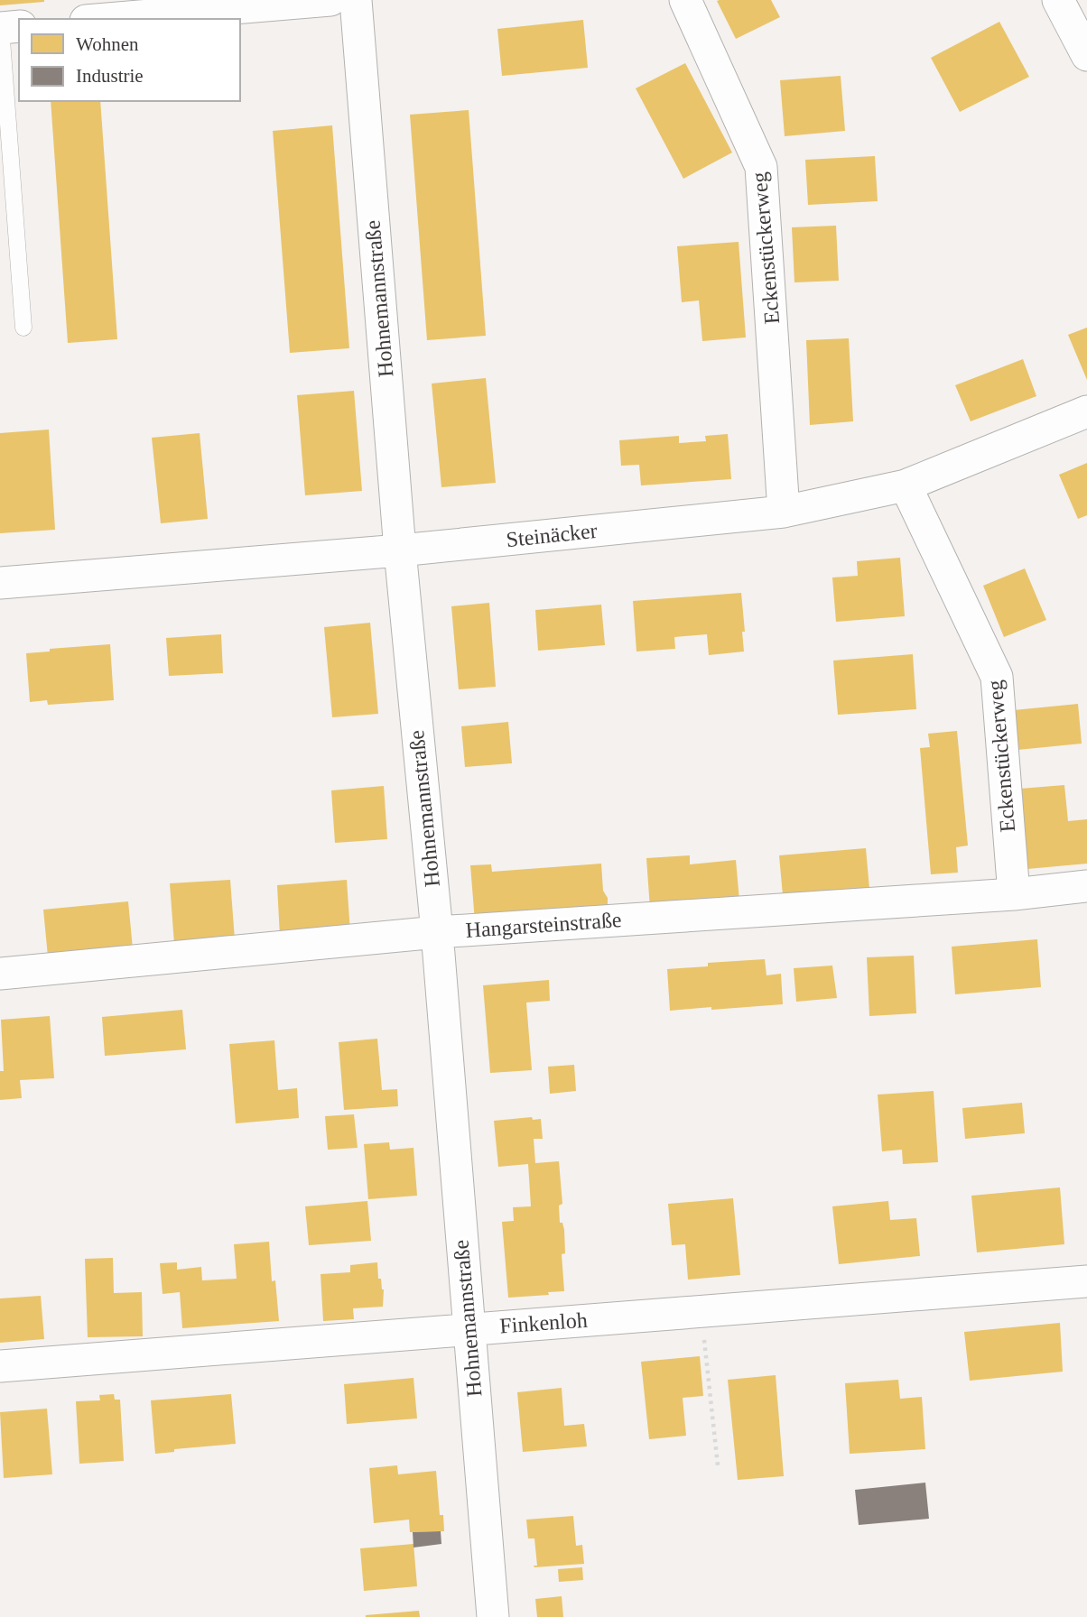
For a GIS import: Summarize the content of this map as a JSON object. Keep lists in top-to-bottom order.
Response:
{
  "streets": {
    "street": [
      "Eckenstückerweg",
      "Hohnemannstraße",
      "Steinäcker",
      "Hangarsteinstraße",
      "Finkenloh"
    ]
  },
  "crossings": [
    ["Eckenstückerweg", "Steinäcker"],
    ["Eckenstückerweg", "Hangarsteinstraße"],
    ["Hohnemannstraße", "Steinäcker"],
    ["Hohnemannstraße", "Hangarsteinstraße"],
    ["Hohnemannstraße", "Finkenloh"]
  ],
  "legend": ["Wohnen", "Industrie"]
}
